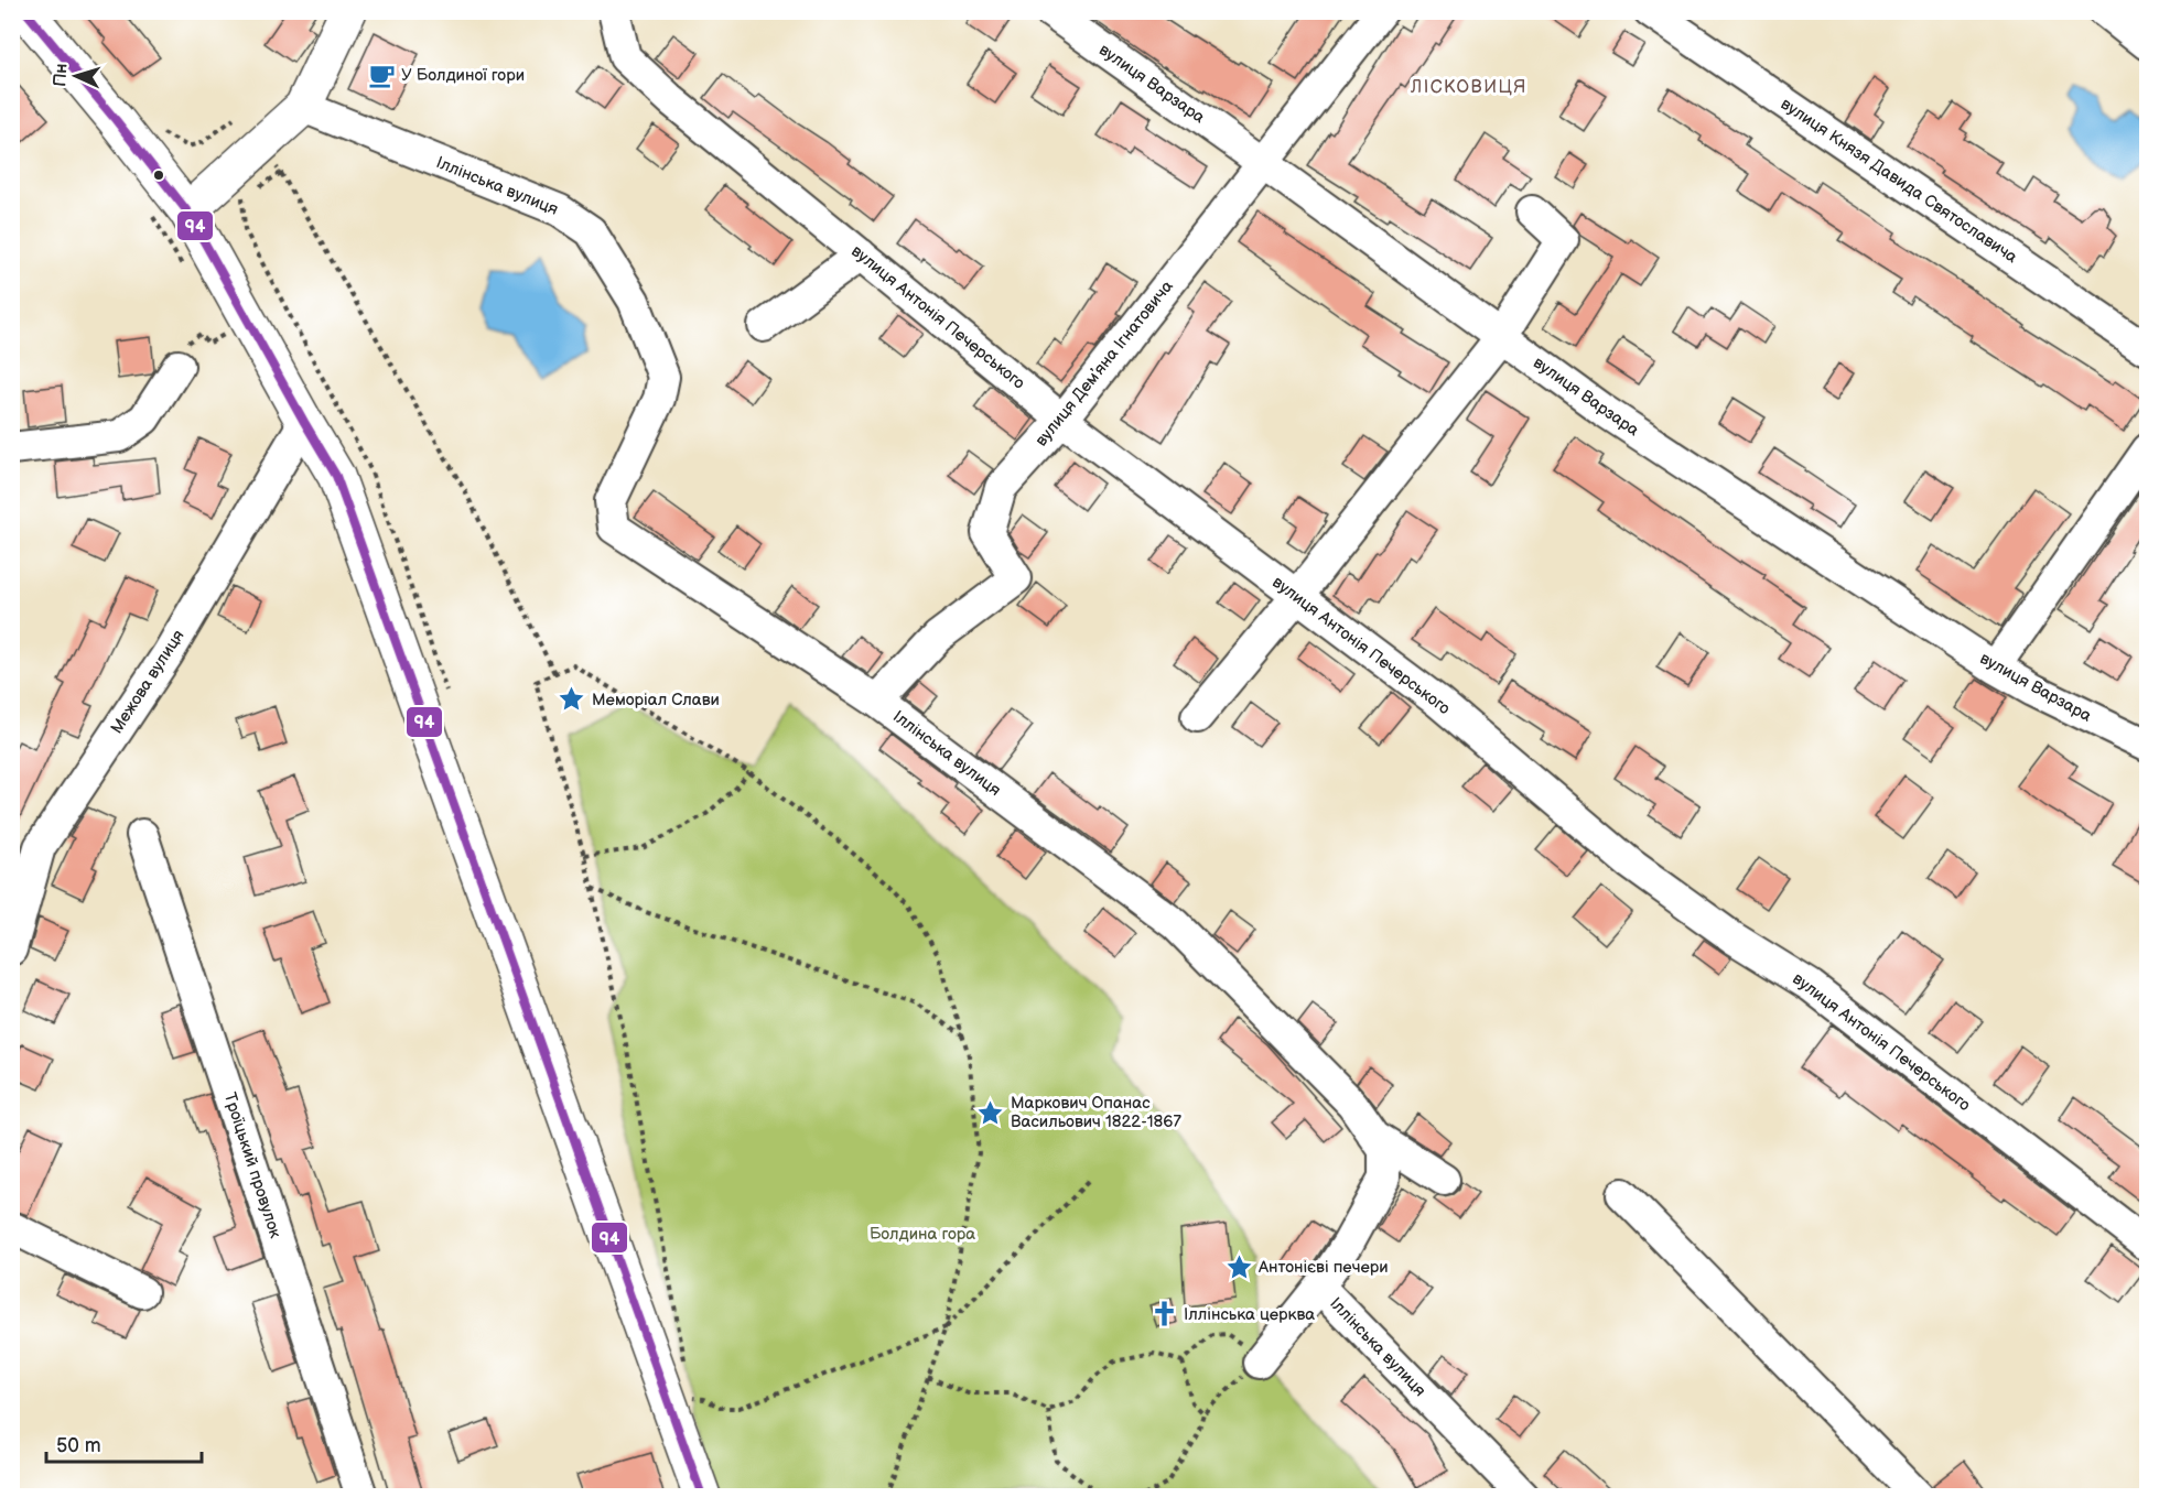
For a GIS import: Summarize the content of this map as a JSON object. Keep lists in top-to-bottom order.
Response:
{
  "streets": {
    "street": [
      "вулиця Варзара",
      "вулиця Князя Давида Святославича",
      "Іллінська вулиця",
      "вулиця Антонія Печерського",
      "вулиця Демʼяна Ігнатовича",
      "Межова вулиця",
      "Троїцький провулок"
    ]
  },
  "crossings": [
    ["вулиця Варзара", "вулиця Демʼяна Ігнатовича"],
    ["Іллінська вулиця", "вулиця Демʼяна Ігнатовича"],
    ["вулиця Антонія Печерського", "вулиця Демʼяна Ігнатовича"]
  ],
  "districts": ["ЛІСКОВИЦЯ"],
  "parks": ["Болдина гора"],
  "places": {
    "cafe": ["У Болдиної гори"],
    "place": ["Меморіал Слави", "Маркович Опанас Васильович 1822-1867", "Антонієві печери"],
    "church": ["Іллінська церква"]
  },
  "lines": ["transit line 94"],
  "scale_bar": "50 m",
  "north": "left"
}
